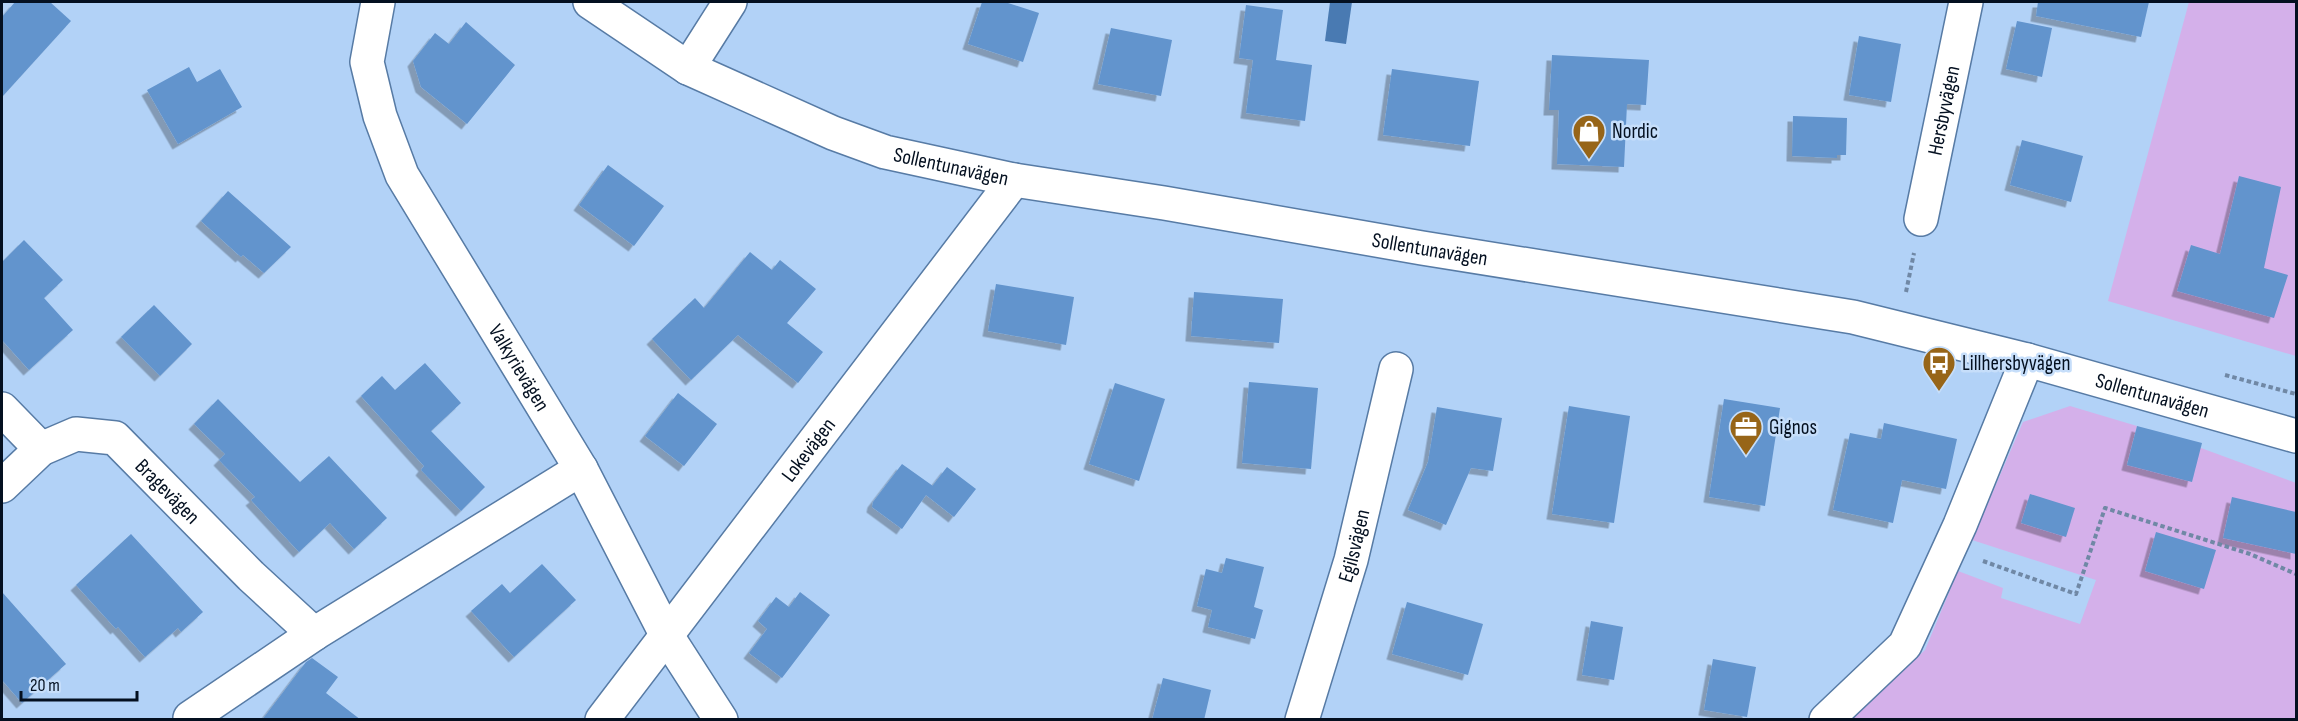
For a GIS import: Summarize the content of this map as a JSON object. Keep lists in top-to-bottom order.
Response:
{
  "streets": {
    "street": [
      "Hersbyvägen",
      "Sollentunavägen",
      "Valkyrievägen",
      "Lokevägen",
      "Bragevägen",
      "Egilsvägen"
    ]
  },
  "crossings": [
    ["Sollentunavägen", "Lokevägen"],
    ["Valkyrievägen", "Lokevägen"]
  ],
  "places": {
    "shop": ["Nordic"],
    "bus stop": ["Lillhersbyvägen"],
    "office": ["Gignos"]
  },
  "scale_bar": "20 m"
}
